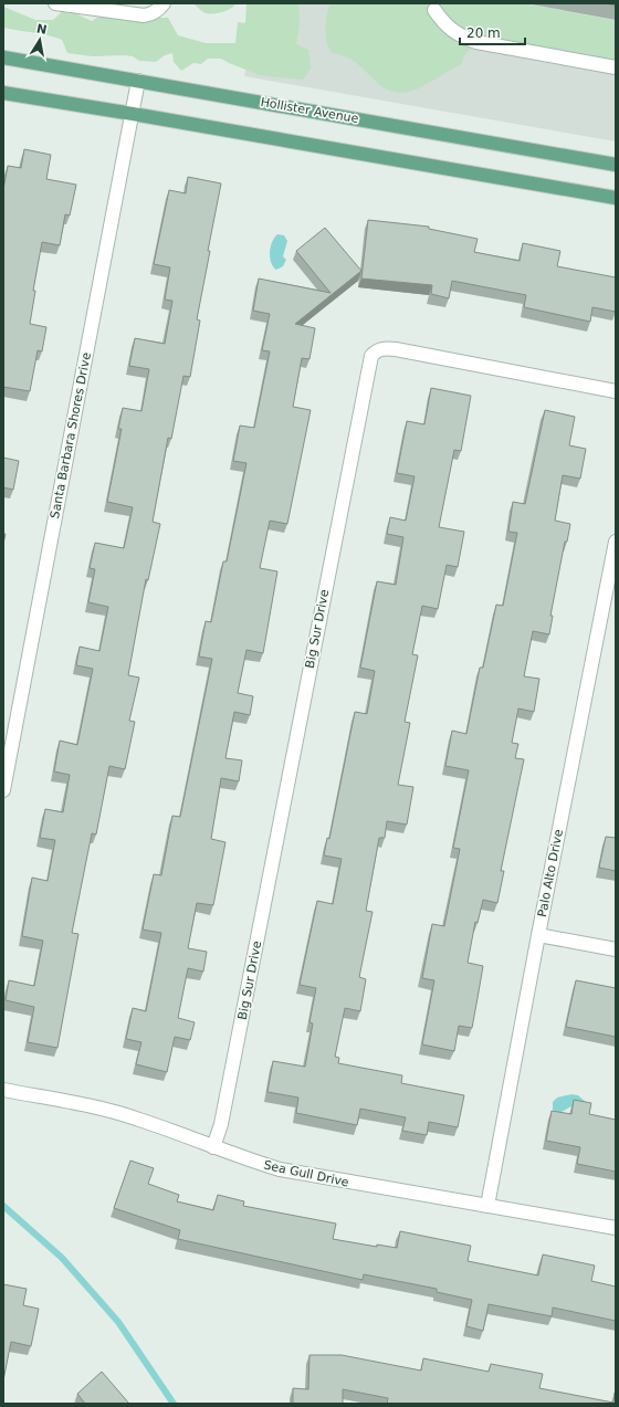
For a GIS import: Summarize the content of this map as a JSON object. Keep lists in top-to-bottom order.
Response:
{
  "streets": {
    "main road": ["Hollister Avenue"],
    "street": [
      "Santa Barbara Shores Drive",
      "Big Sur Drive",
      "Palo Alto Drive",
      "Sea Gull Drive"
    ]
  },
  "crossings": [
    ["Hollister Avenue", "Santa Barbara Shores Drive"],
    ["Big Sur Drive", "Sea Gull Drive"],
    ["Palo Alto Drive", "Sea Gull Drive"]
  ],
  "scale_bar": "20 m",
  "north": "top"
}
